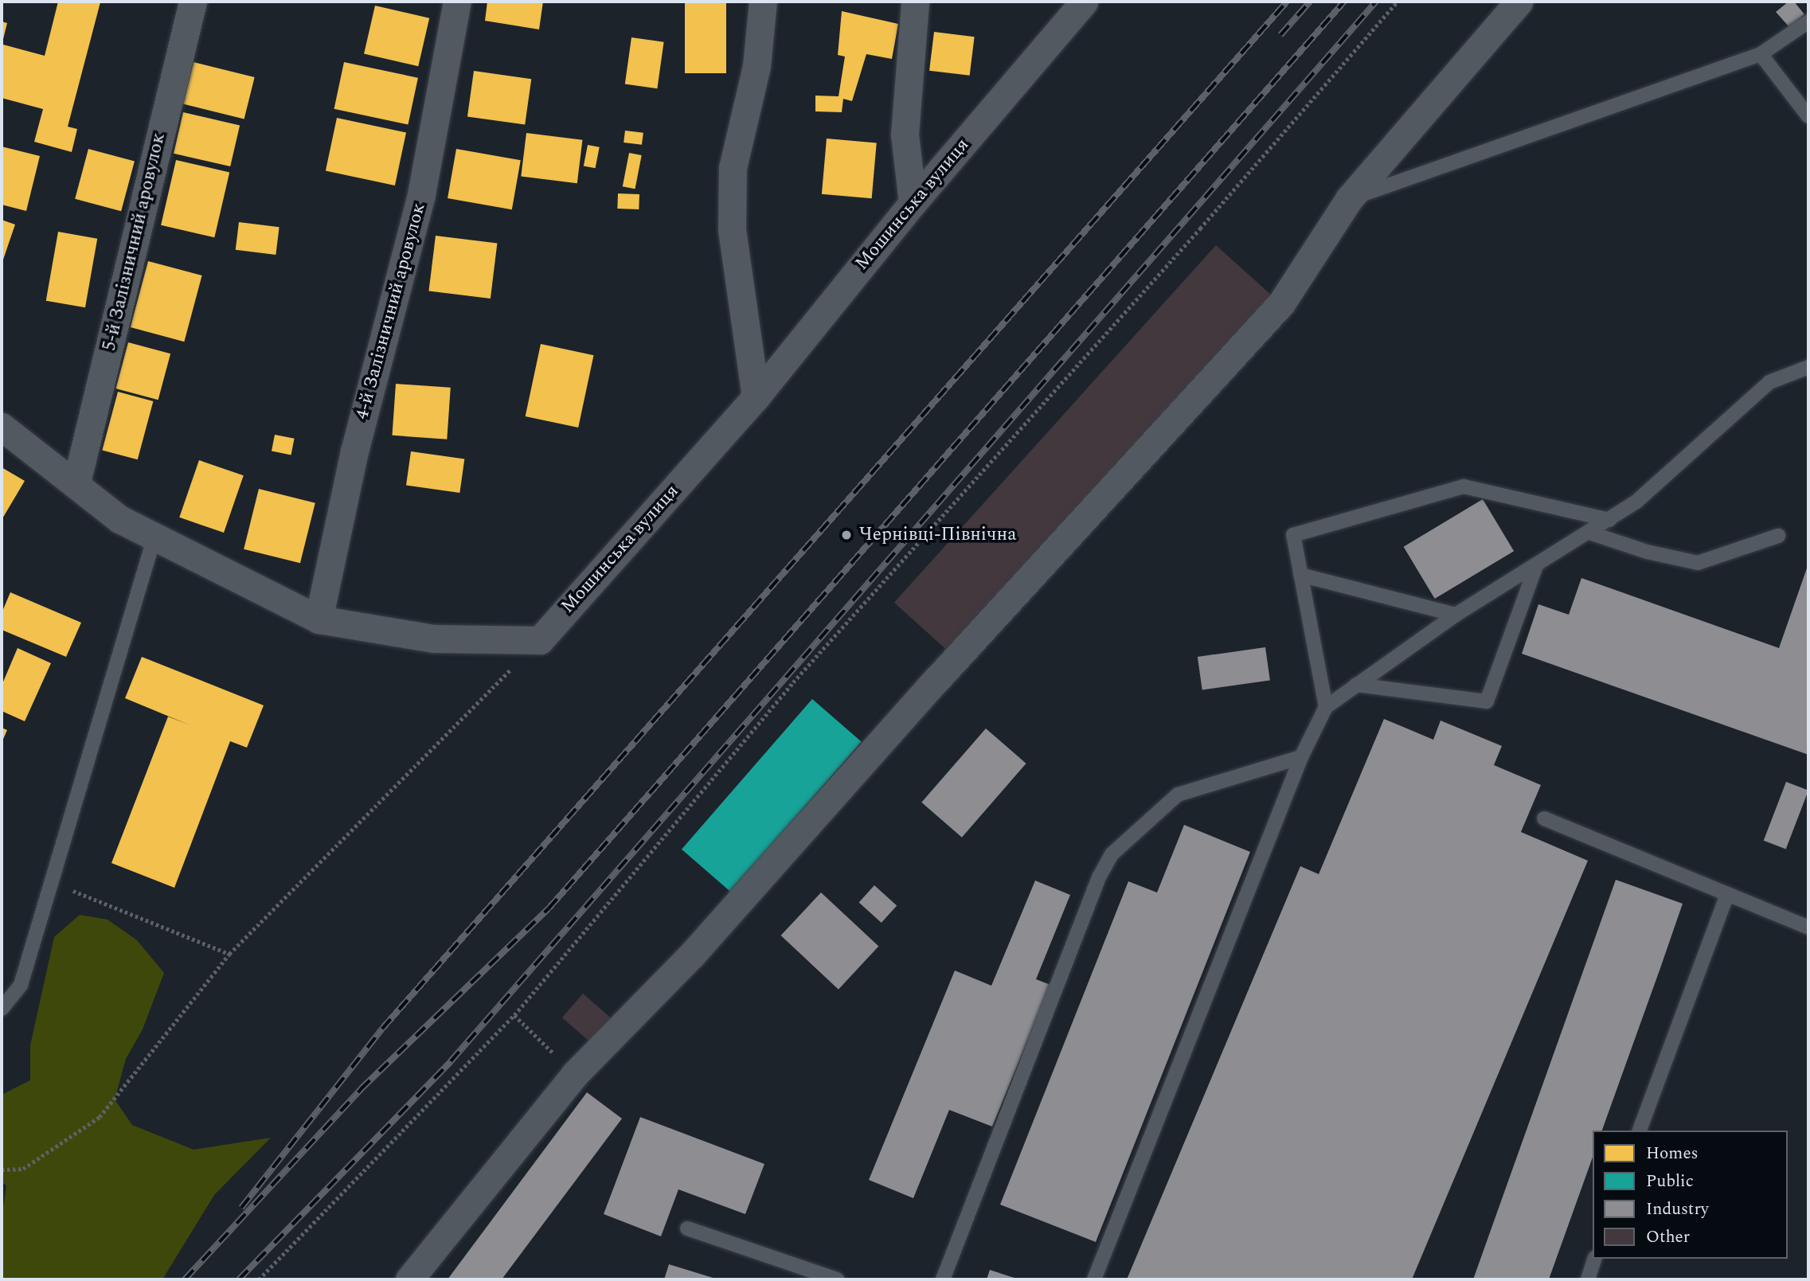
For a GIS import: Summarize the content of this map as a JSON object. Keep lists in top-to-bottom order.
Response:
{
  "streets": {
    "street": ["Мошинська вулиця", "5-й Залізничний аровулок", "4-й Залізничний аровулок"]
  },
  "places": ["Чернівці-Північна"],
  "legend": [
    "Homes",
    "Public",
    "Industry",
    "Other"
  ]
}
